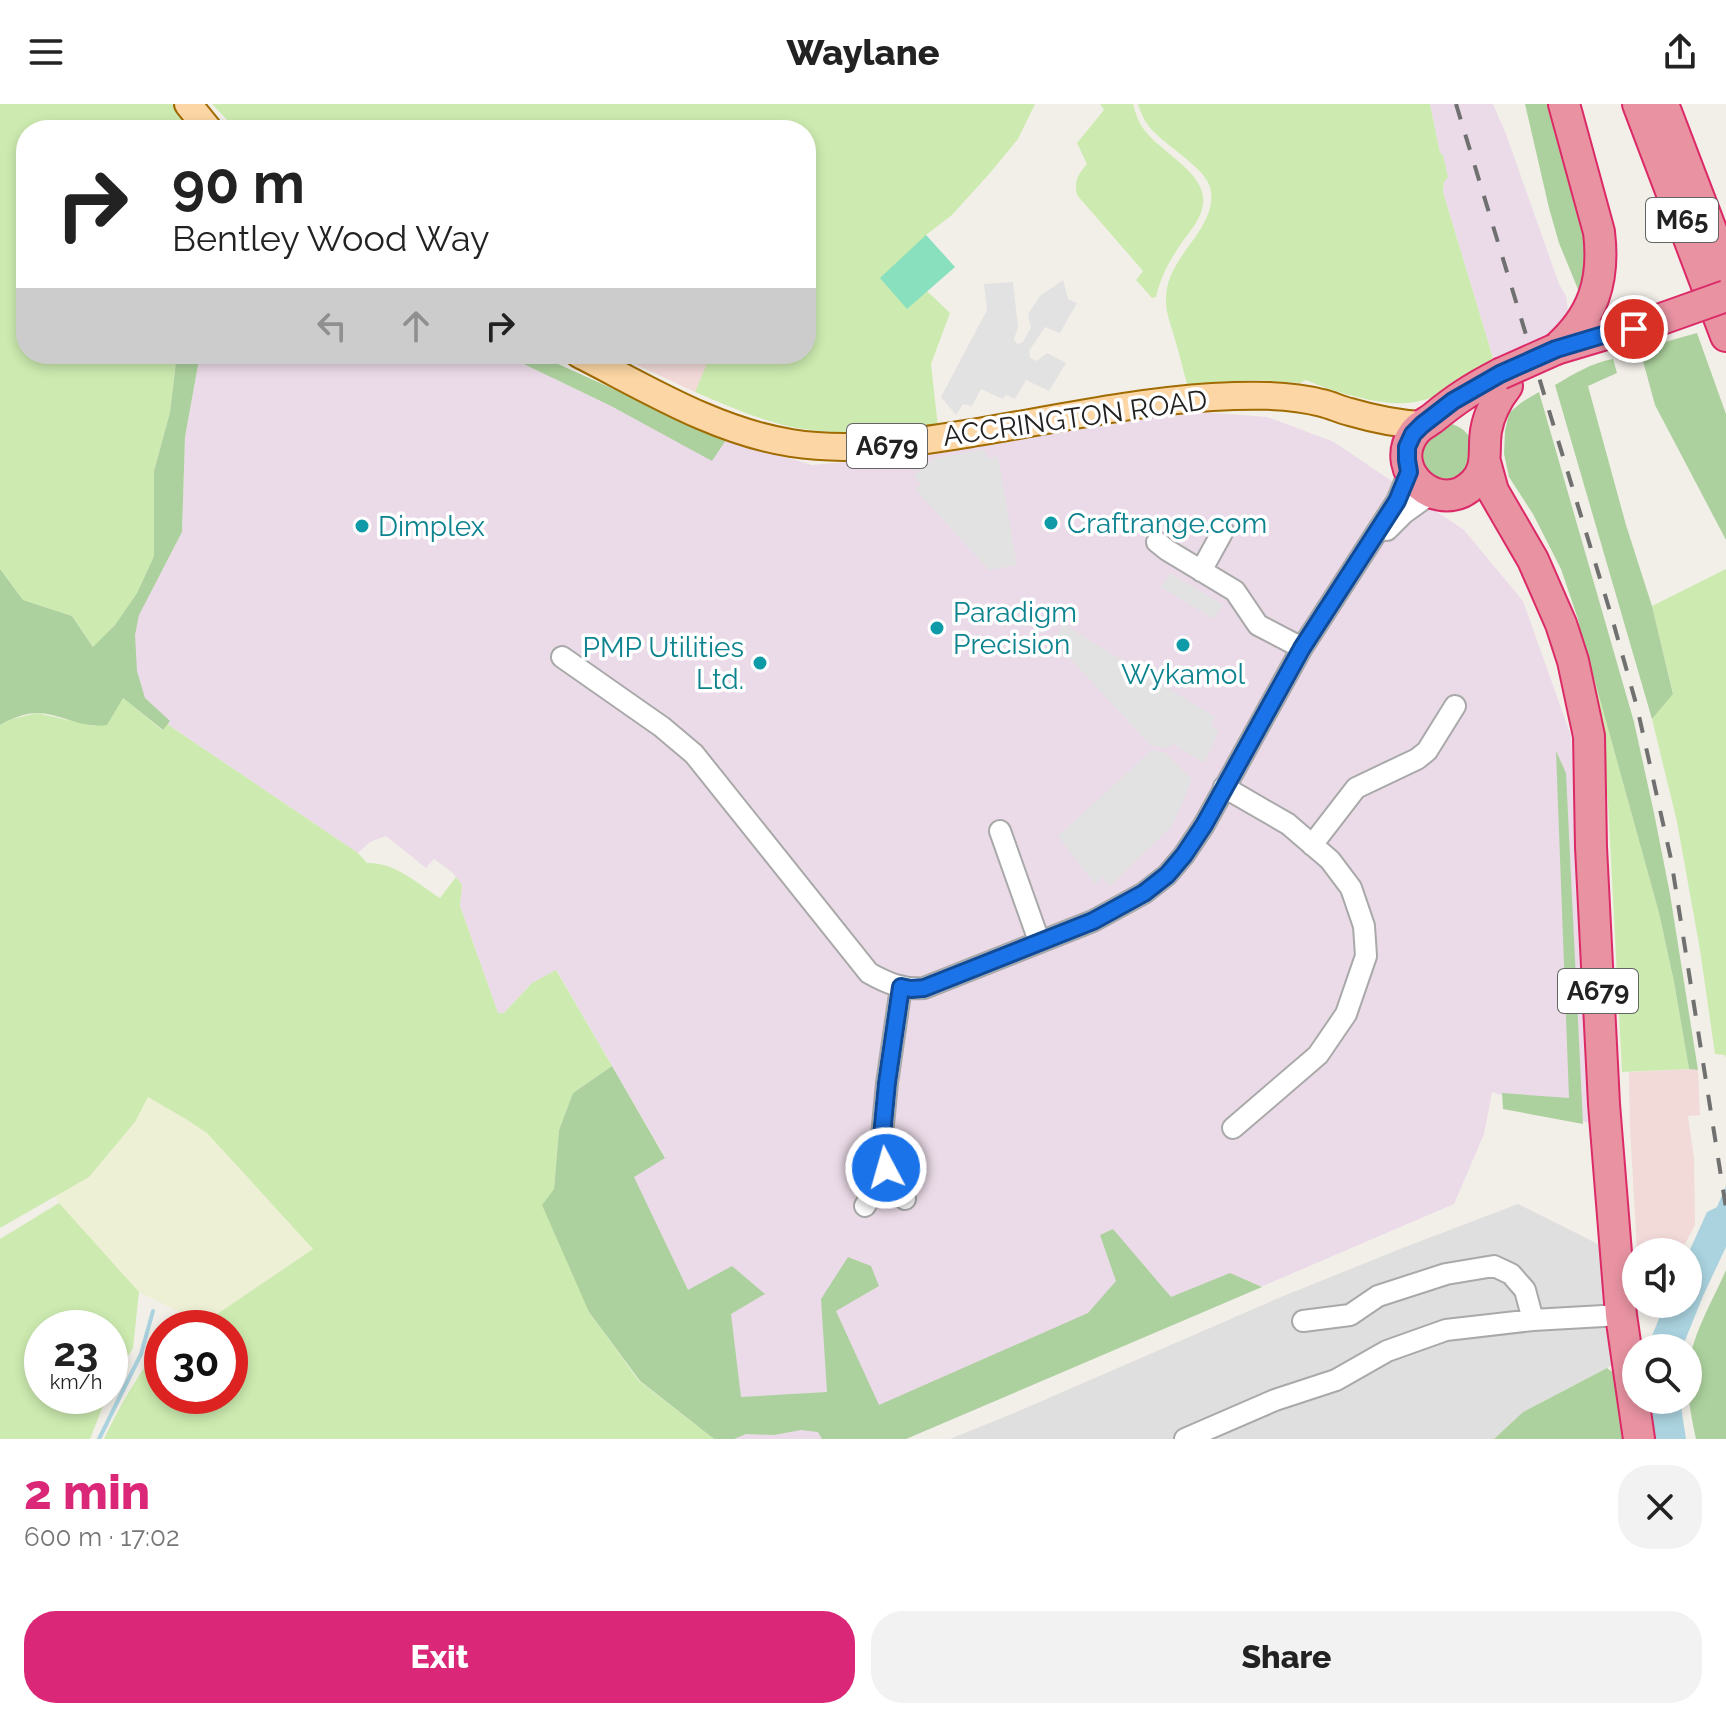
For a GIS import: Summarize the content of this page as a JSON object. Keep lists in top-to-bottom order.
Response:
{
  "streets": {
    "highway": ["M65", "A679"],
    "main road": ["ACCRINGTON ROAD"]
  },
  "crossings": [
    ["ACCRINGTON ROAD", "A679"]
  ],
  "places": [
    "Craftrange.com",
    "Dimplex",
    "Paradigm Precision",
    "Wykamol",
    "PMP Utilities Ltd."
  ],
  "page": {
    "header": "Waylane",
    "turn": ["90 m", "Bentley Wood Way"],
    "speed": "23 km/h",
    "limit": "30",
    "heading": ["2 min", "600 m · 17:02"],
    "buttons": ["Exit", "Share"]
  }
}
